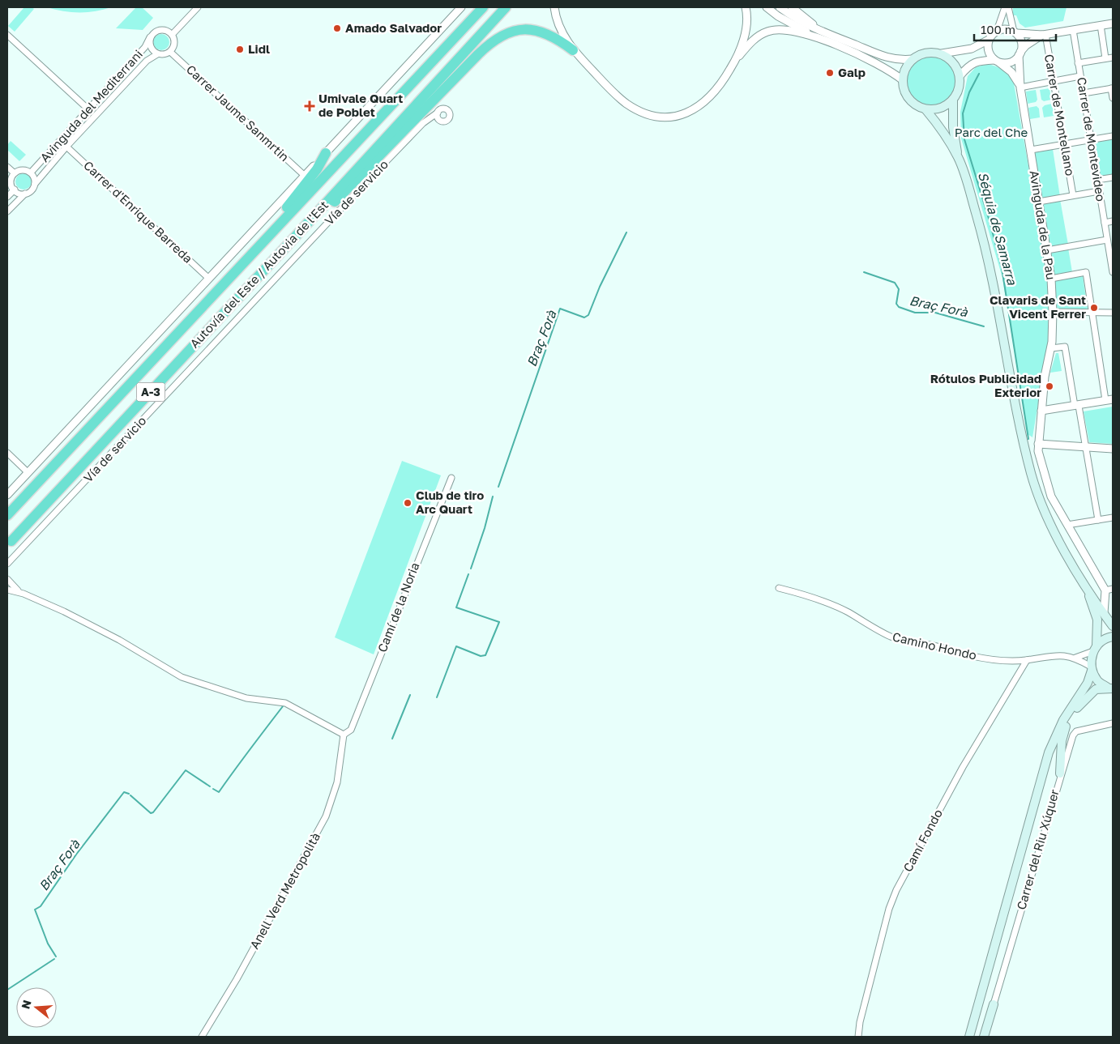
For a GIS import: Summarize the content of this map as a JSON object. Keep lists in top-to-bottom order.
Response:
{
  "streets": {
    "highway": ["Autovía del Este / Autovia de l'Est", "A-3"],
    "street": [
      "Avinguda del Mediterrani",
      "Carrer Jaume Sanmrtin",
      "Carrer de Montellano",
      "Carrer de Montevideo",
      "Vía de servicio",
      "Carrer d'Enrique Barreda",
      "Avinguda de la Pau",
      "Camí de la Noria",
      "Camino Hondo",
      "Camí Fondo",
      "Carrer del Riu Xúquer",
      "Anell Verd Metropolità"
    ]
  },
  "crossings": [
    ["Avinguda del Mediterrani", "Carrer Jaume Sanmrtin"],
    ["Avinguda del Mediterrani", "Carrer d'Enrique Barreda"],
    ["Camí de la Noria", "Anell Verd Metropolità"],
    ["Camino Hondo", "Camí Fondo"]
  ],
  "water": ["Séquia de Samarra", "Braç Forà"],
  "parks": ["Parc del Che"],
  "places": {
    "other": [
      "Amado Salvador",
      "Lidl",
      "Galp",
      "Clavaris de Sant Vicent Ferrer",
      "Rótulos Publicidad Exterior",
      "Club de tiro Arc Quart"
    ],
    "health": ["Umivale Quart de Poblet"]
  },
  "scale_bar": "100 m",
  "north": "left"
}
